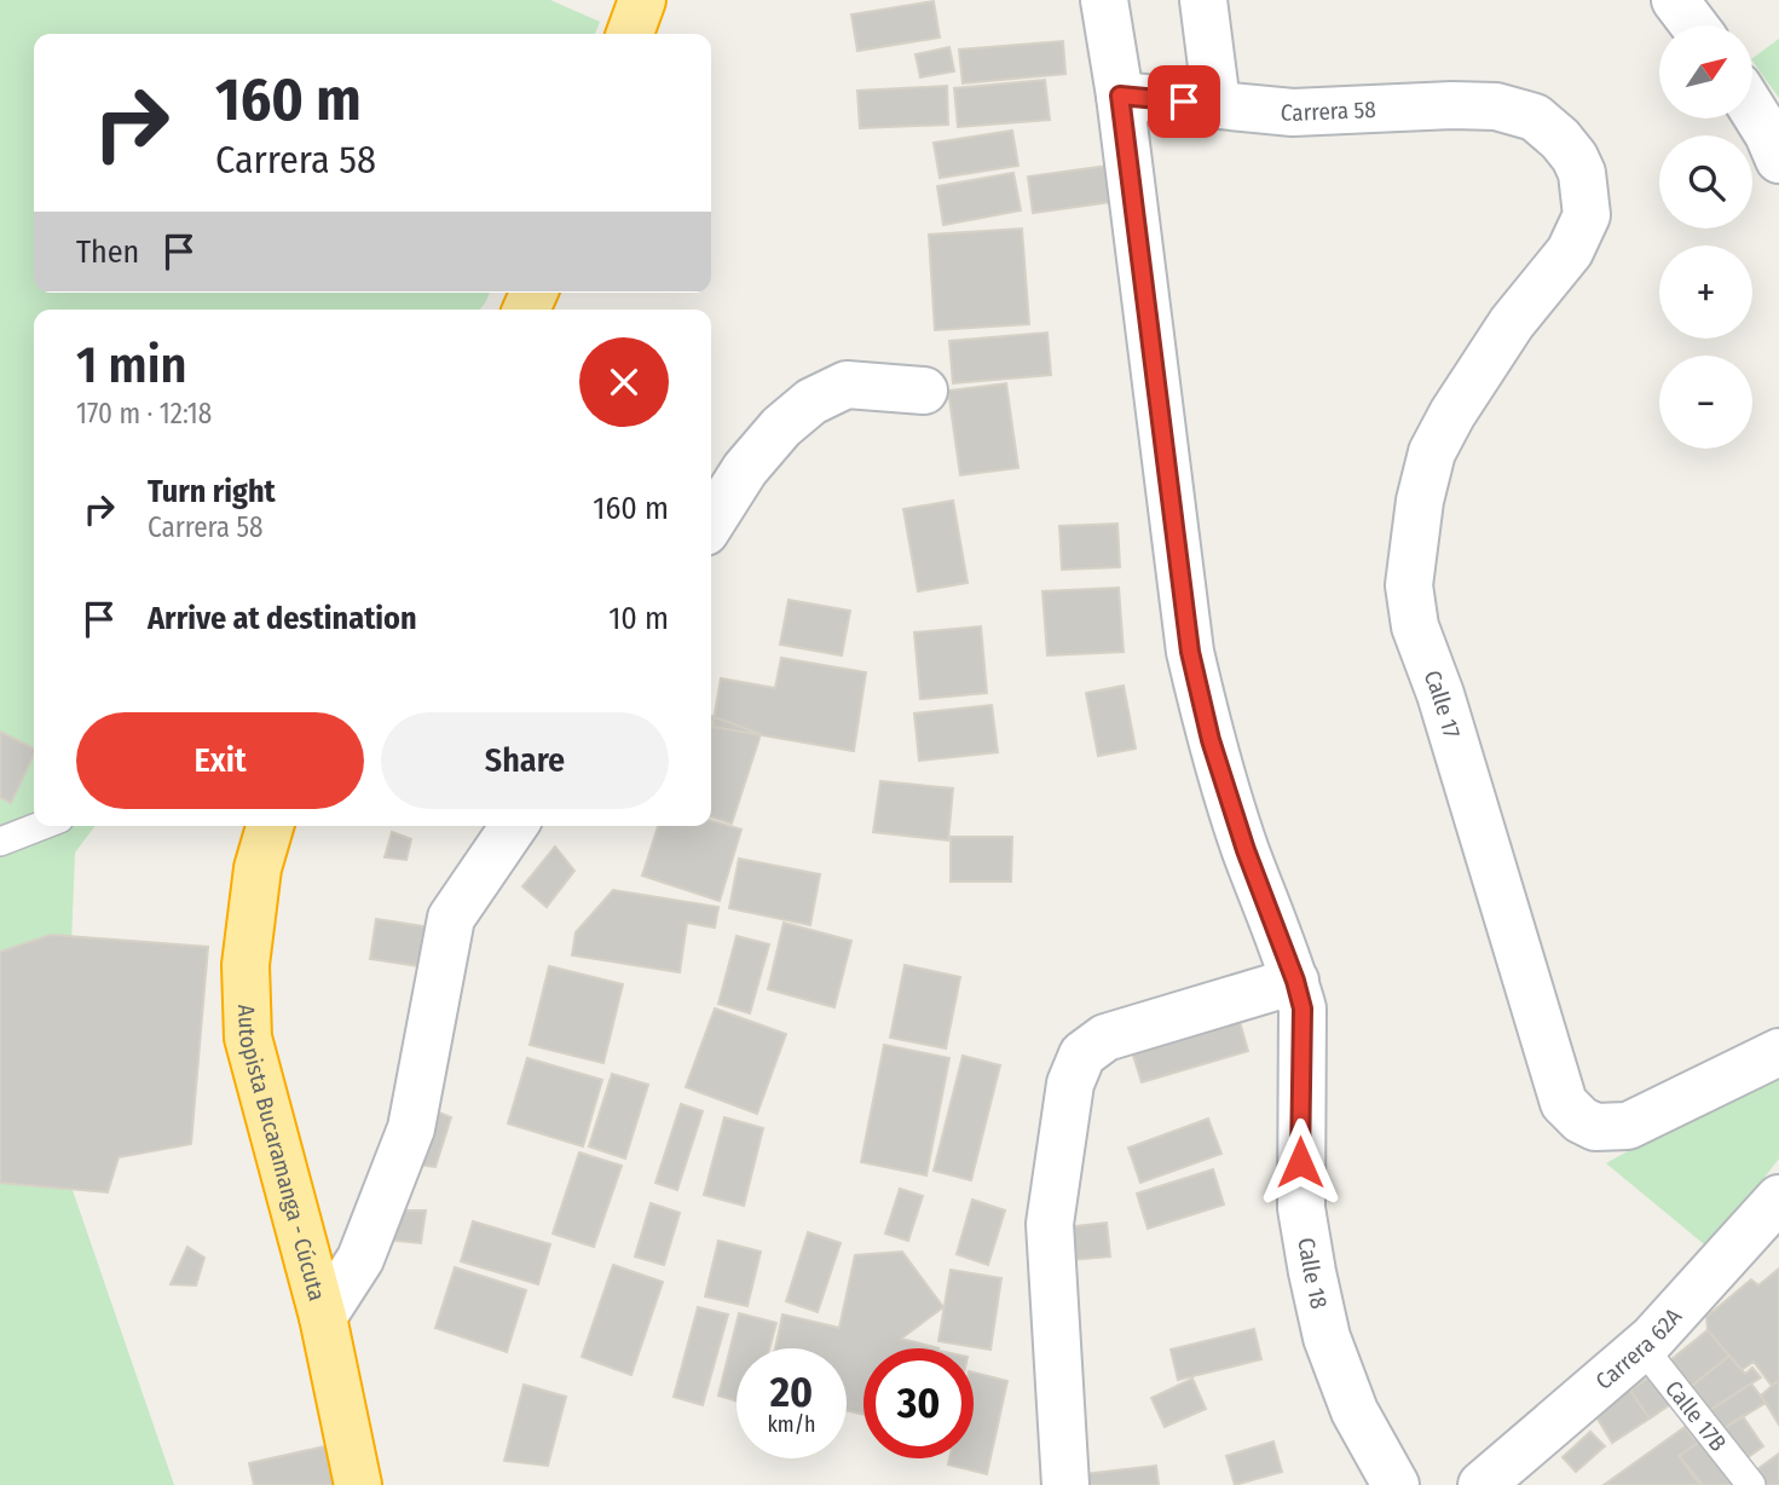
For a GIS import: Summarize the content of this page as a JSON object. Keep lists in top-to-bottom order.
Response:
{
  "streets": {
    "highway": ["Autopista Bucaramanga - Cúcuta"],
    "street": [
      "Carrera 58",
      "Calle 17",
      "Calle 18",
      "Carrera 62A"
    ],
    "lane": ["Calle 17B"]
  },
  "crossings": [
    ["Carrera 58", "Calle 17"],
    ["Carrera 58", "Calle 18"],
    ["Carrera 62A", "Calle 17B"]
  ],
  "north": "top right",
  "page": {
    "map_buttons": ["+", "−"],
    "turn": ["160 m", "Carrera 58"],
    "then": "Then",
    "heading": ["1 min", "170 m · 12:18"],
    "list": [
      {
        "name": "Turn right",
        "note": "Carrera 58",
        "value": "160 m"
      },
      {
        "name": "Arrive at destination",
        "value": "10 m"
      }
    ],
    "buttons": ["Exit", "Share"],
    "speed": "20 km/h",
    "limit": "30"
  }
}
